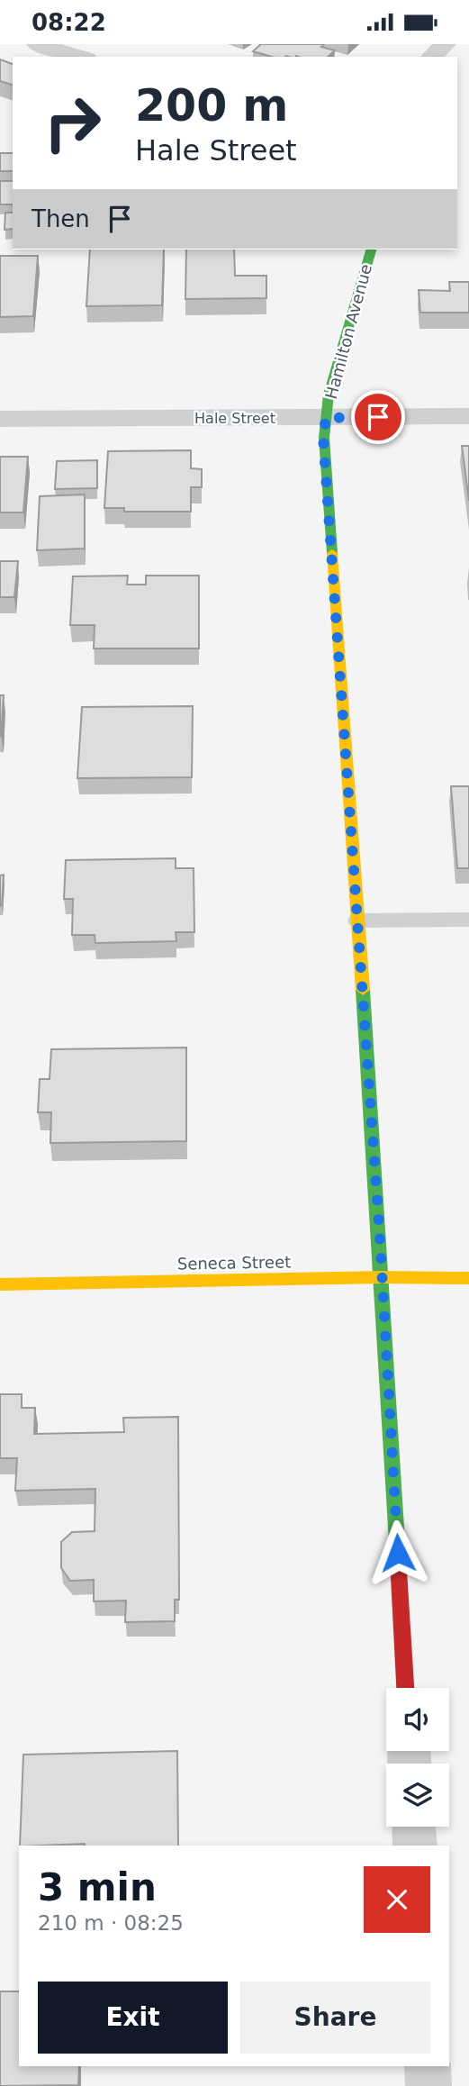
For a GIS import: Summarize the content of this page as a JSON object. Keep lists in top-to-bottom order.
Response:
{
  "streets": {
    "street": ["Hamilton Avenue", "Hale Street", "Seneca Street"]
  },
  "crossings": [
    ["Hamilton Avenue", "Hale Street"],
    ["Hamilton Avenue", "Seneca Street"]
  ],
  "page": {
    "status": "08:22",
    "turn": ["200 m", "Hale Street"],
    "then": "Then",
    "heading": ["3 min", "210 m · 08:25"],
    "buttons": ["Exit", "Share"]
  }
}
